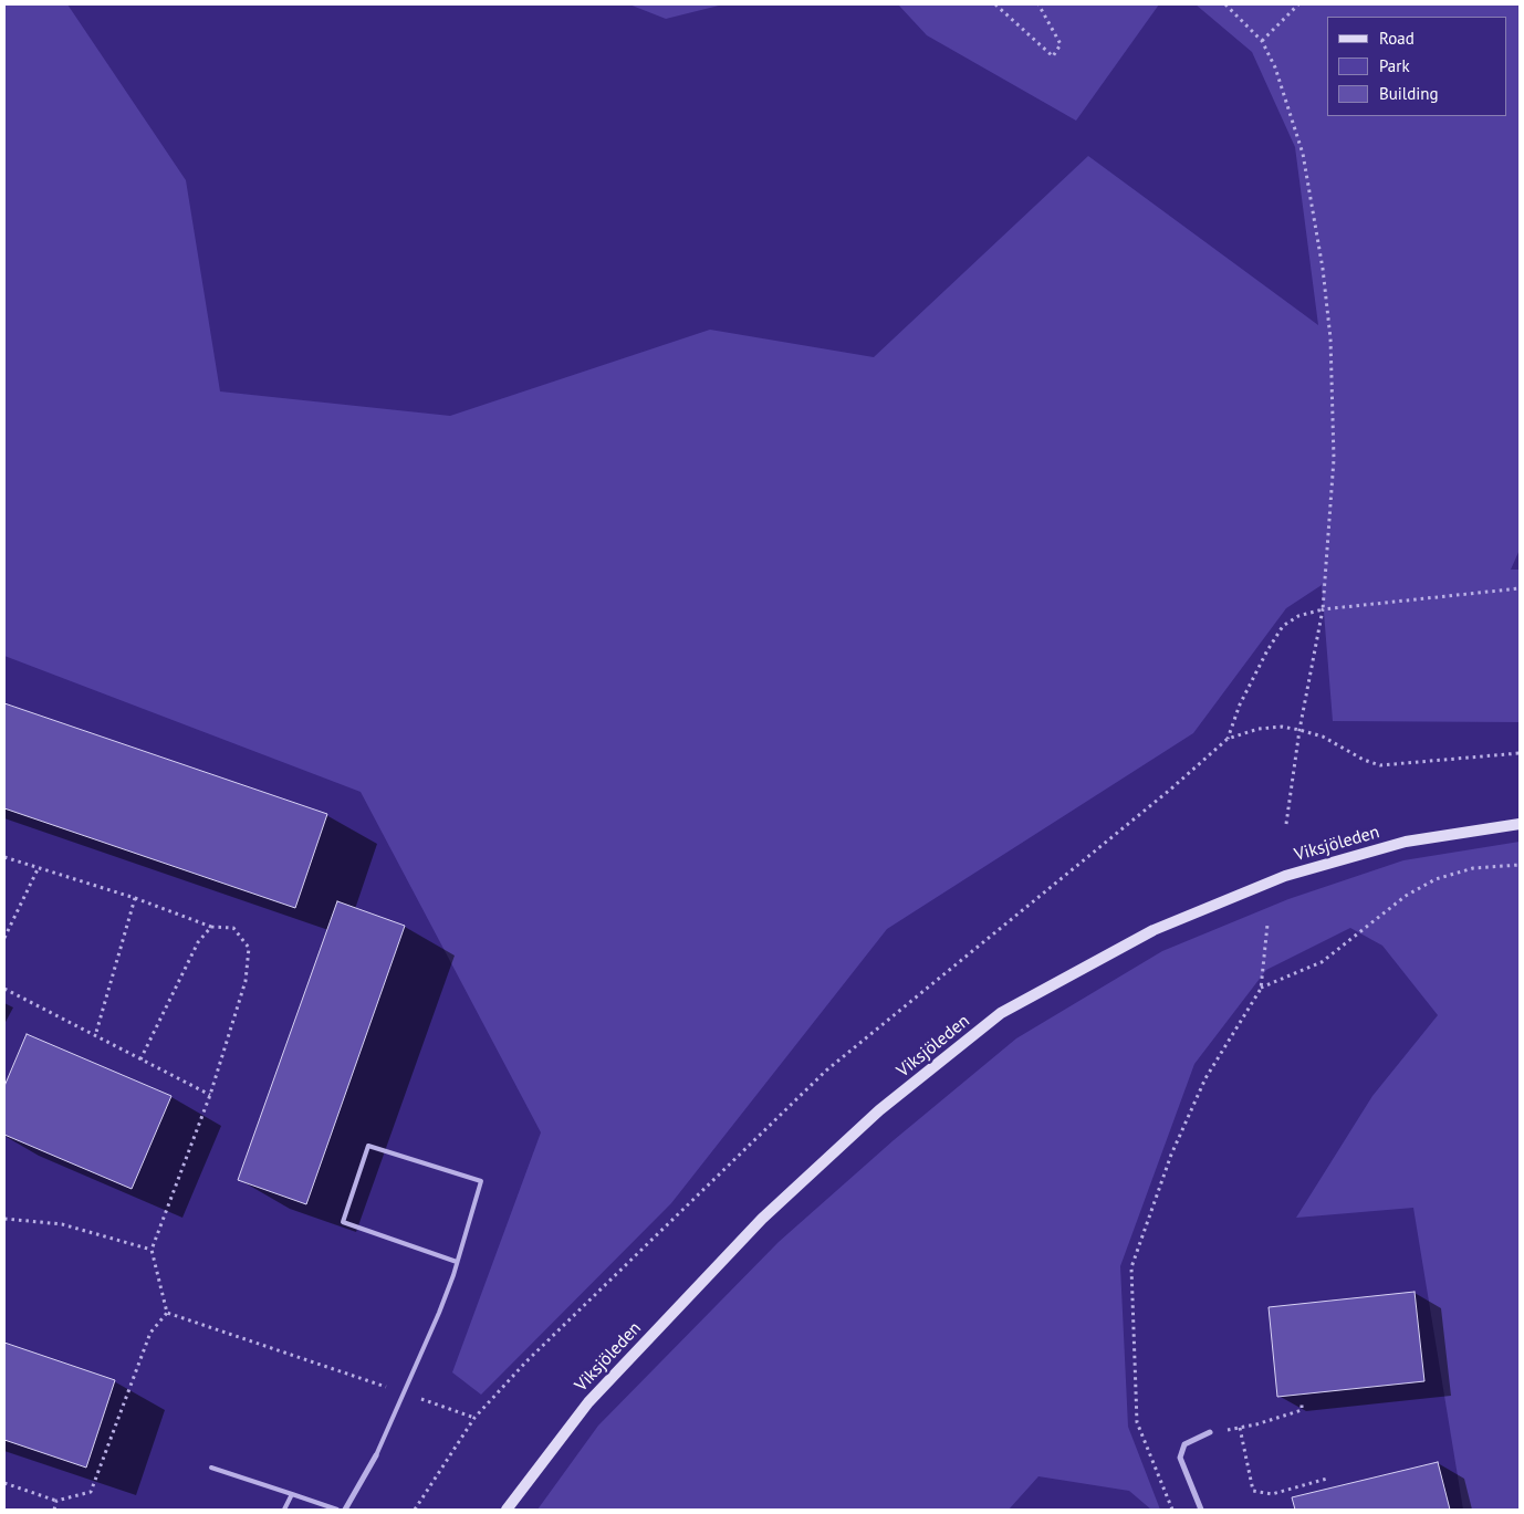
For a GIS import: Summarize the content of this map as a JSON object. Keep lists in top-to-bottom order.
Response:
{
  "streets": {
    "main road": ["Viksjöleden"]
  },
  "legend": ["Road", "Park", "Building"]
}
